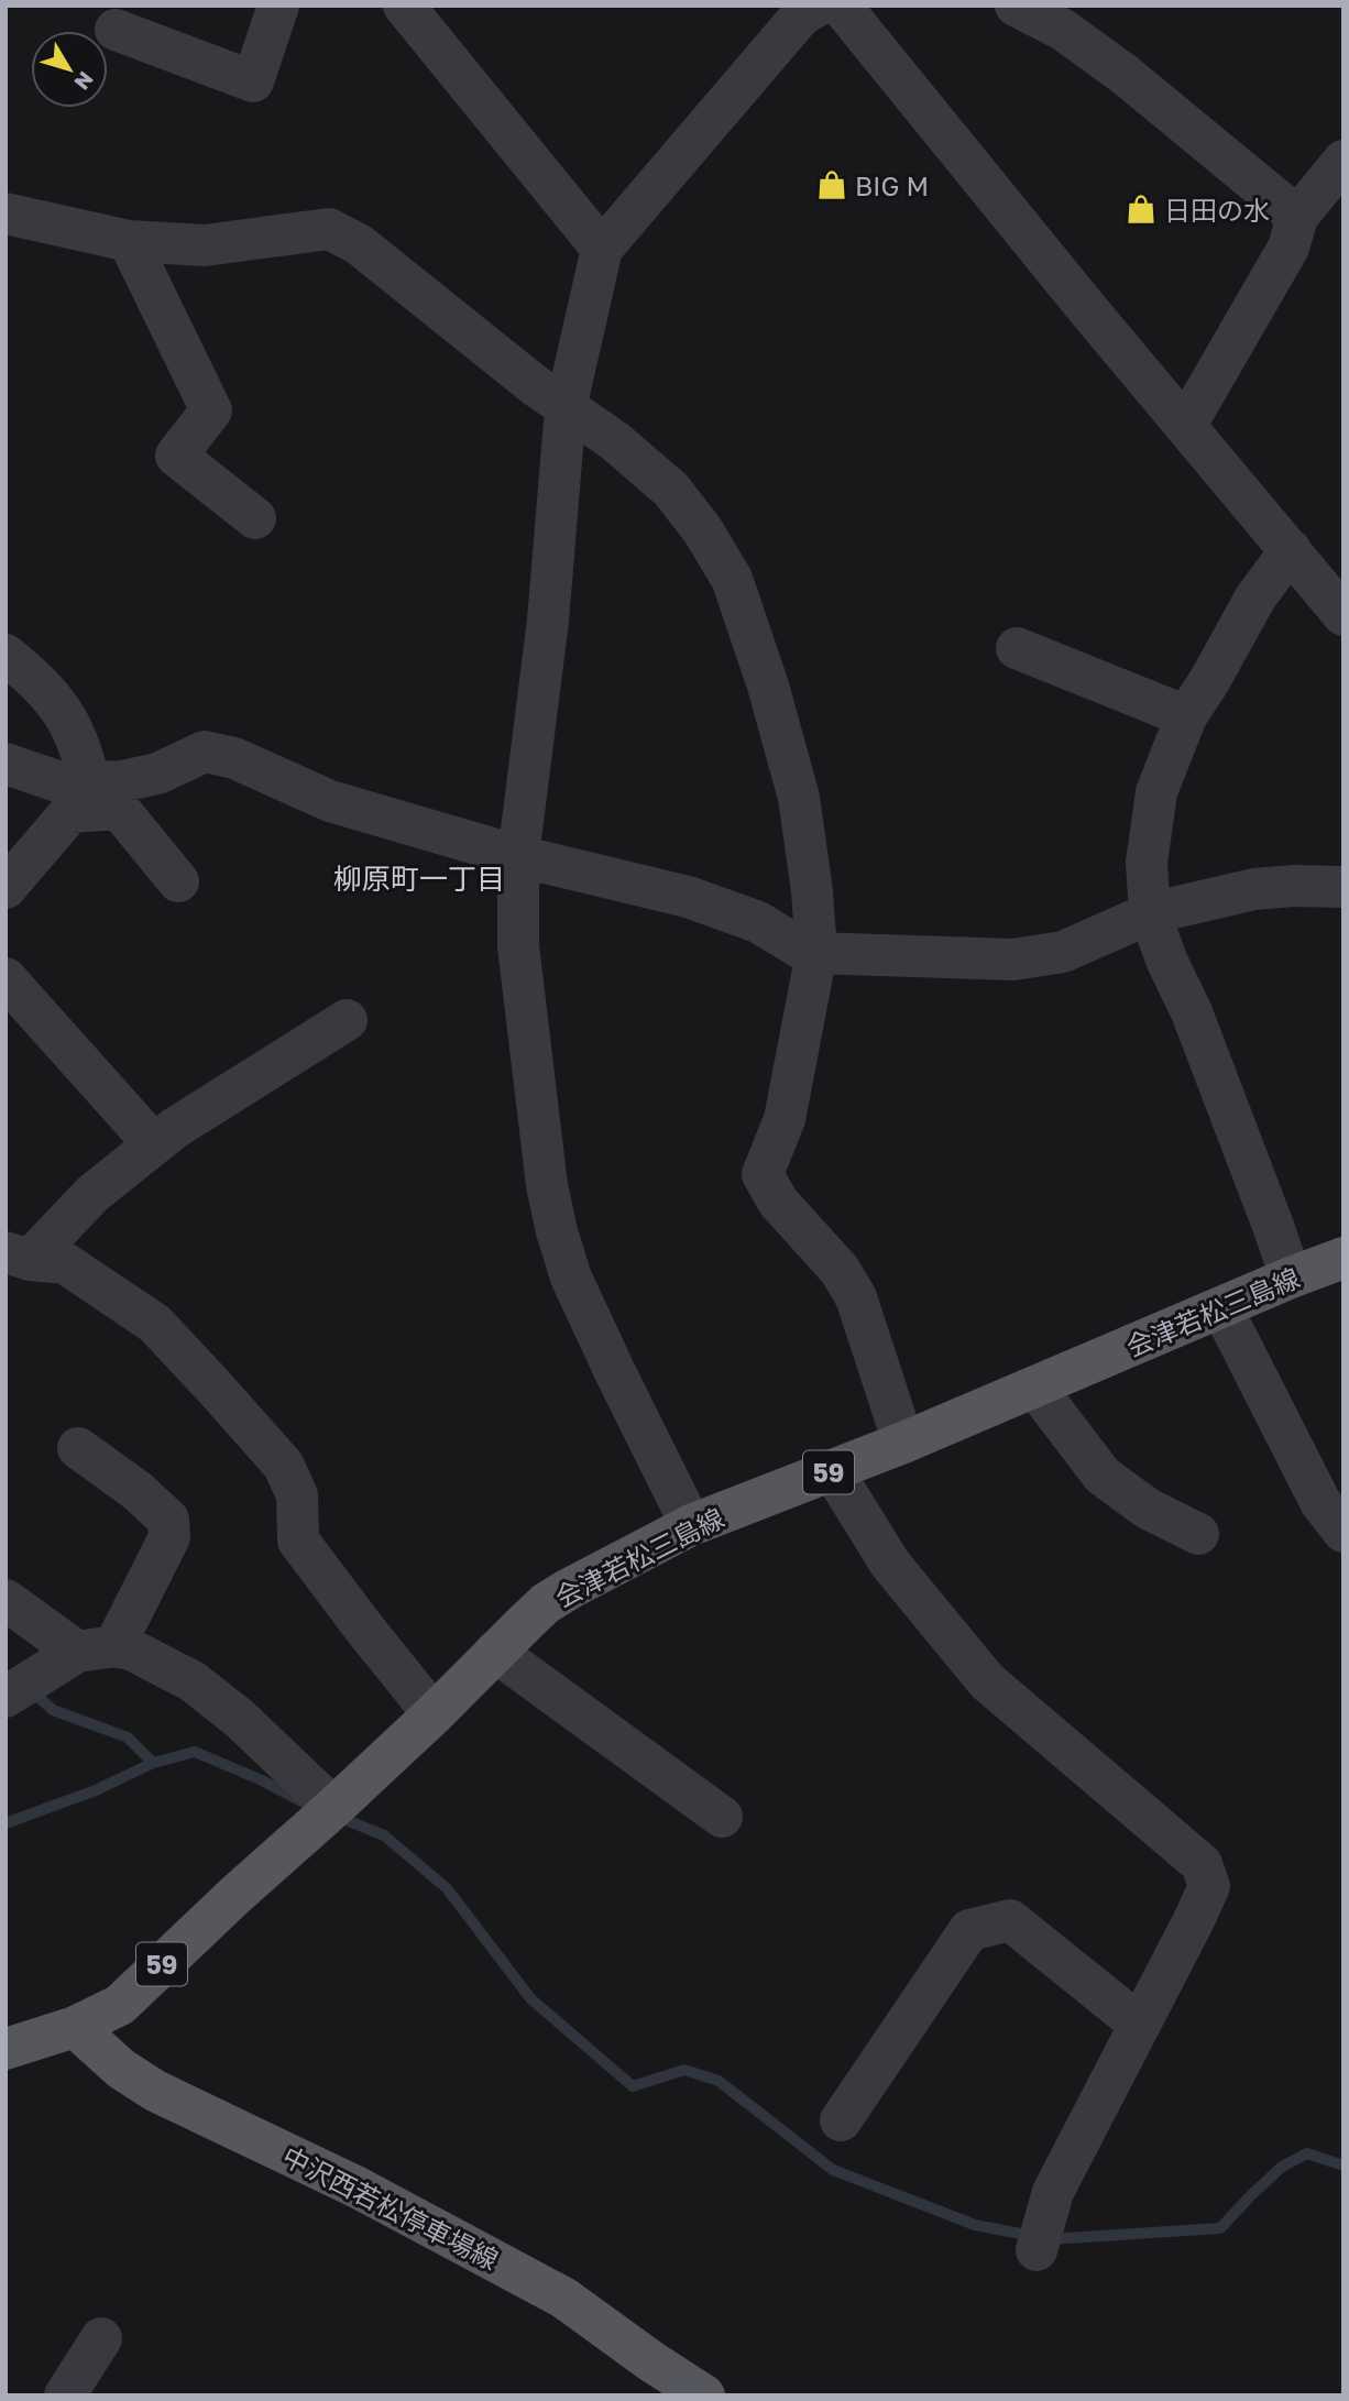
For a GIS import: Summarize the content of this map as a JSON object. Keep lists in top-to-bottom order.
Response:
{
  "streets": {
    "main road": ["会津若松三島線", "59", "中沢西若松停車場線"]
  },
  "crossings": [
    ["会津若松三島線", "中沢西若松停車場線"]
  ],
  "districts": ["柳原町一丁目"],
  "places": {
    "shop": ["BIG M", "日田の水"]
  },
  "north": "bottom right"
}
